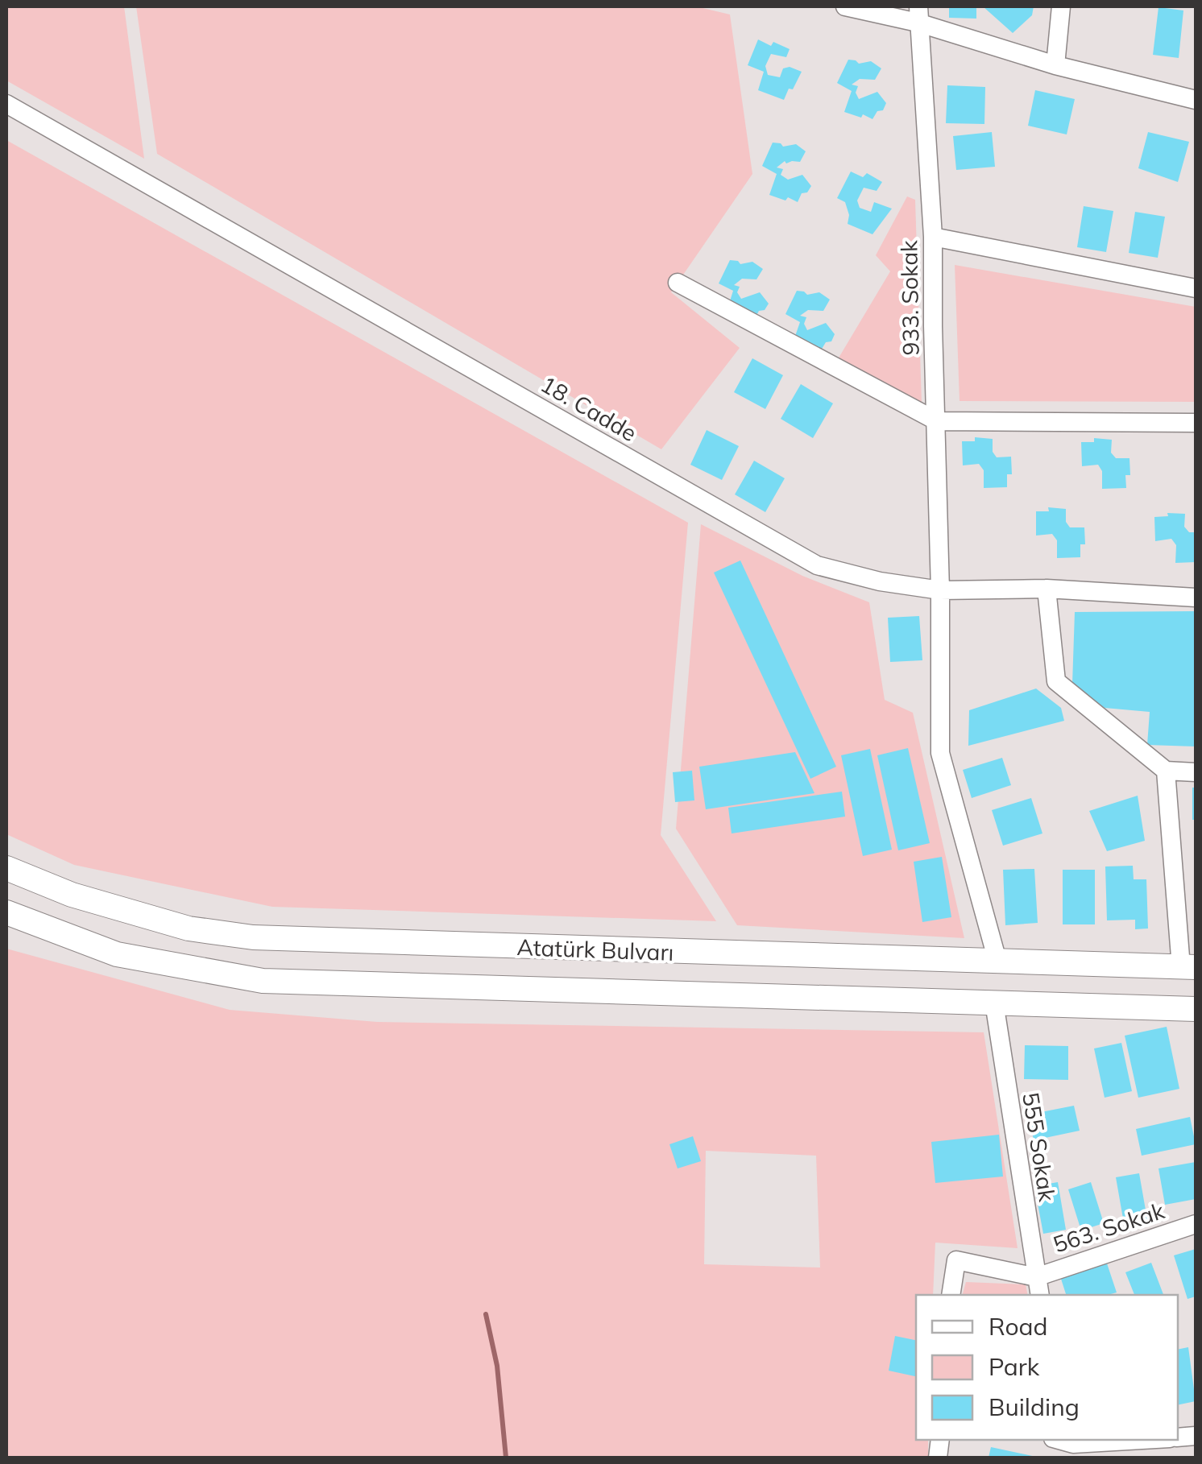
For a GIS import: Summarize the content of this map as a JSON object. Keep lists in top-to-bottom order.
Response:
{
  "streets": {
    "main road": ["Atatürk Bulvarı"],
    "street": [
      "933. Sokak",
      "18. Cadde",
      "555 Sokak",
      "563. Sokak"
    ]
  },
  "crossings": [
    ["933. Sokak", "18. Cadde"],
    ["933. Sokak", "Atatürk Bulvarı"],
    ["Atatürk Bulvarı", "555 Sokak"],
    ["555 Sokak", "563. Sokak"]
  ],
  "legend": ["Road", "Park", "Building"]
}
